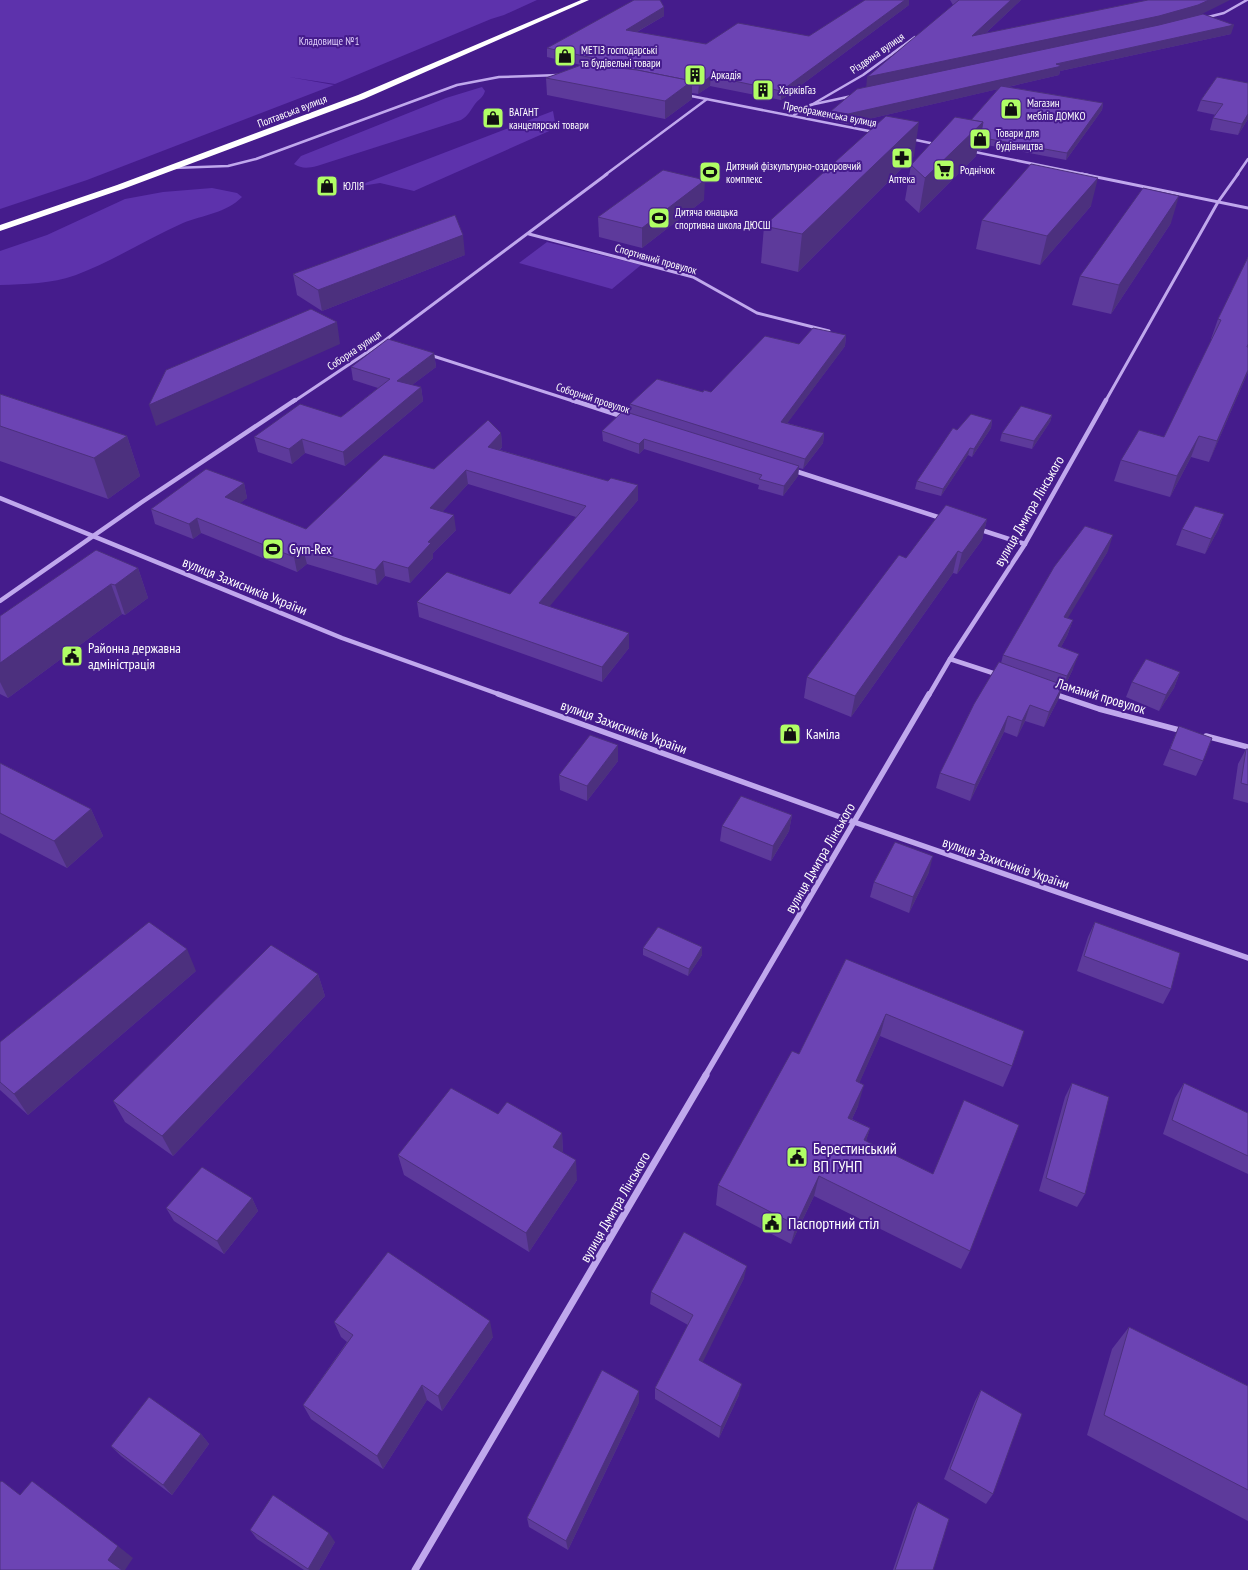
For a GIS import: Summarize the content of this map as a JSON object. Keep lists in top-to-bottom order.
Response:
{
  "streets": {
    "highway": ["Полтавська вулиця"],
    "street": [
      "Різдвяна вулиця",
      "Преображенська вулиця",
      "Спортивний провулок",
      "Соборна вулиця",
      "Соборний провулок",
      "вулиця Дмитра Лінського",
      "вулиця Захисників України",
      "Ламаний провулок"
    ]
  },
  "crossings": [
    ["Різдвяна вулиця", "Преображенська вулиця"],
    ["Преображенська вулиця", "Соборна вулиця"],
    ["Спортивний провулок", "Соборна вулиця"],
    ["Соборна вулиця", "вулиця Захисників України"],
    ["вулиця Дмитра Лінського", "вулиця Захисників України"]
  ],
  "parks": ["Кладовище №1"],
  "places": {
    "shop": [
      "МЕТІЗ господарські та будівельні товари",
      "Магазин меблів ДОМКО",
      "ВАГАНТ канцелярські товари",
      "Товари для будівництва",
      "ЮЛІЯ",
      "Каміла"
    ],
    "building": ["Аркадія", "ХарківГаз"],
    "pharmacy": ["Аптека"],
    "supermarket": ["Роднічок"],
    "sports": ["Дитячий фізкультурно-оздоровчий комплекс", "Дитяча юнацька спортивна школа ДЮСШ", "Gym-Rex"],
    "public building": ["Районна державна адміністрація", "Берестинський ВП ГУНП", "Паспортний стіл"]
  }
}
